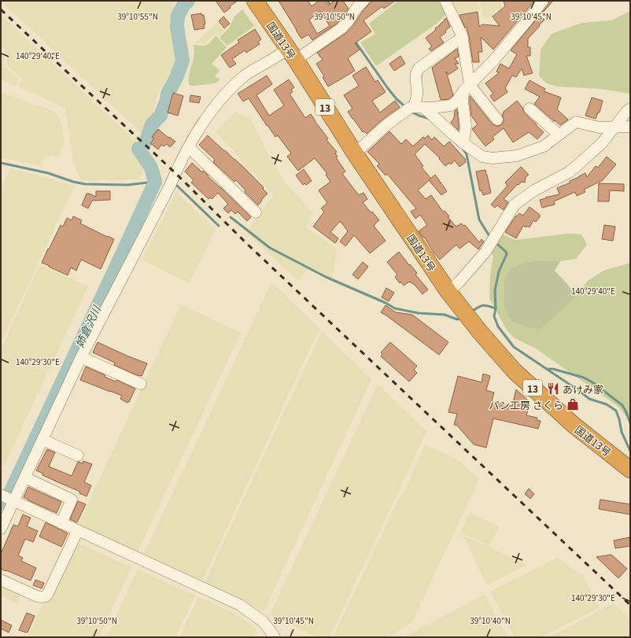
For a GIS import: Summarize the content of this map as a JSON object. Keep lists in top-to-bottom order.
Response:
{
  "streets": {
    "highway": ["国道13号", "13"]
  },
  "water": ["姉倉沢川"],
  "places": {
    "restaurant": ["あけみ家"],
    "shop": ["パン工房 さくら"]
  },
  "coordinates": [
    "39°10'55\"N",
    "39°10'50\"N",
    "39°10'45\"N",
    "140°29'40\"E",
    "140°29'30\"E",
    "39°10'40\"N"
  ]
}
